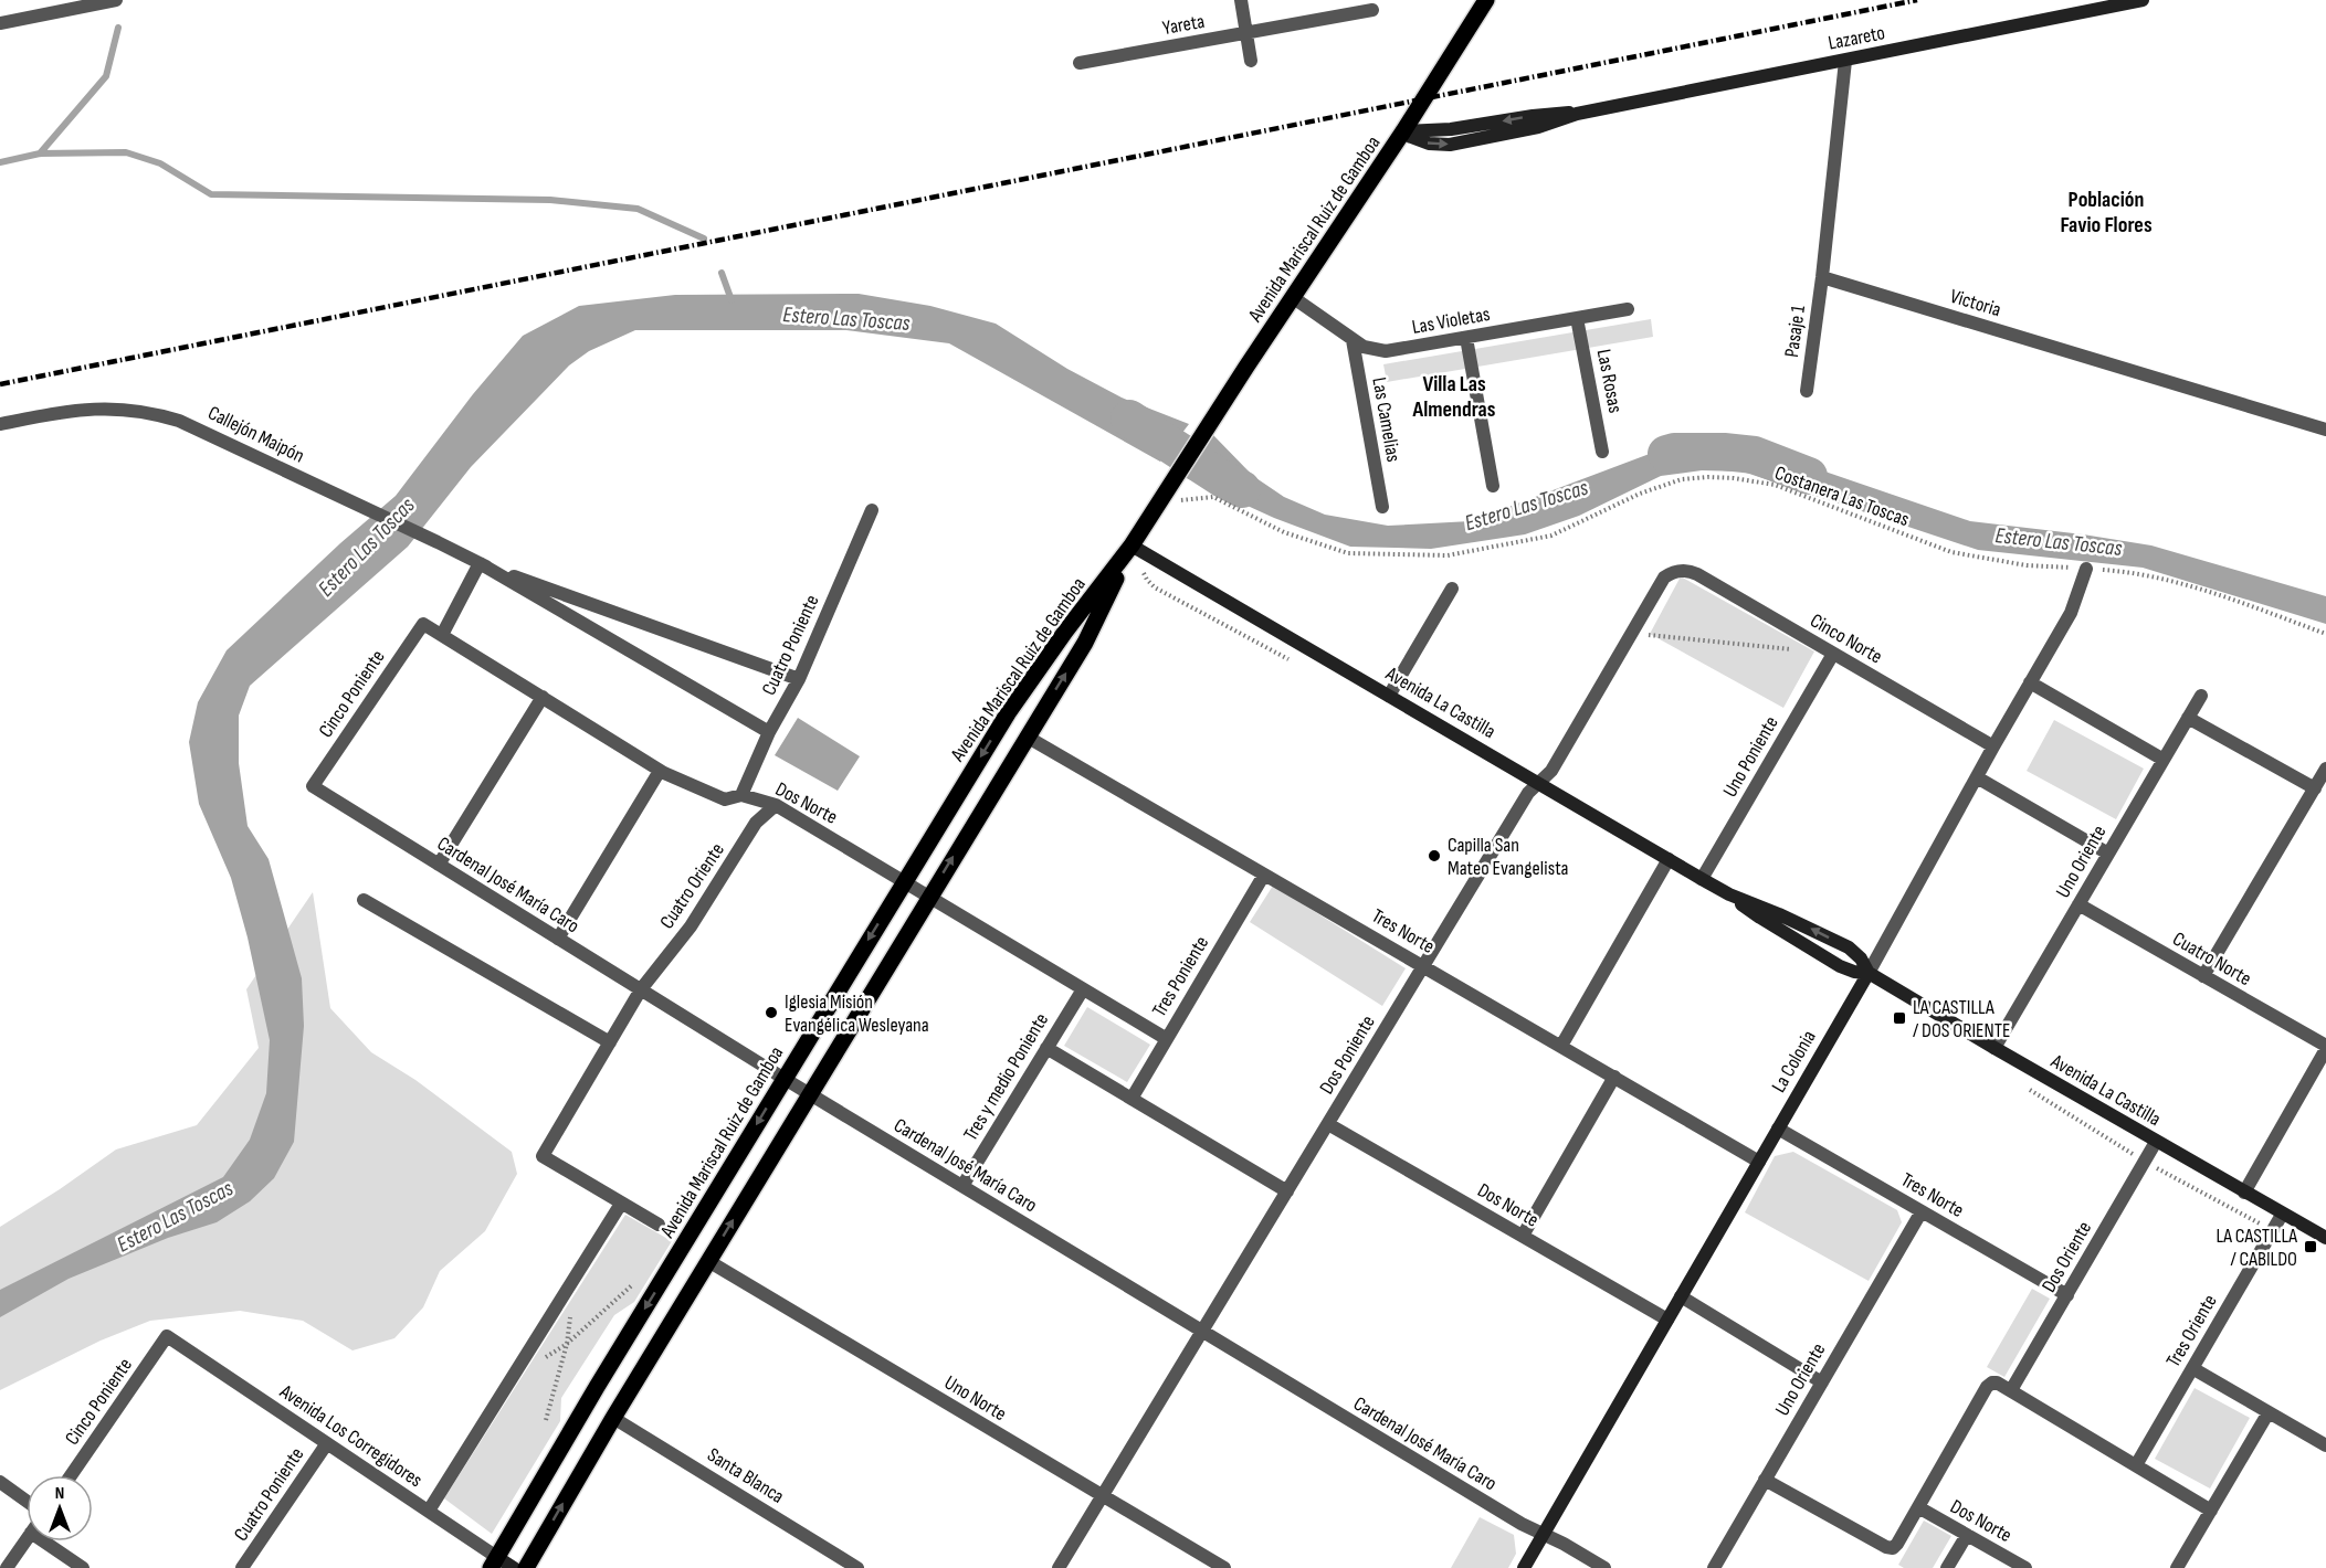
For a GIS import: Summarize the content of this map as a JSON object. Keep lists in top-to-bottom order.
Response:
{
  "streets": {
    "main road": ["Avenida Mariscal Ruiz de Gamboa"],
    "street": [
      "Yareta",
      "Lazareto",
      "Victoria",
      "Las Violetas",
      "Pasaje 1",
      "Las Rosas",
      "Las Camelias",
      "Callejón Maipón",
      "Cinco Norte",
      "Cuatro Poniente",
      "Cinco Poniente",
      "Avenida La Castilla",
      "Uno Poniente",
      "Dos Norte",
      "Uno Oriente",
      "Cardenal José María Caro",
      "Cuatro Oriente",
      "Tres Norte",
      "Cuatro Norte",
      "Tres Poniente",
      "Dos Poniente",
      "La Colonia",
      "Tres y medio Poniente",
      "Dos Oriente",
      "Tres Oriente",
      "Uno Norte",
      "Avenida Los Corregidores",
      "Santa Blanca"
    ],
    "path": ["Costanera Las Toscas"]
  },
  "crossings": [
    ["Lazareto", "Avenida Mariscal Ruiz de Gamboa"],
    ["Avenida Mariscal Ruiz de Gamboa", "Las Violetas"],
    ["Avenida Mariscal Ruiz de Gamboa", "Costanera Las Toscas"],
    ["Avenida Mariscal Ruiz de Gamboa", "Avenida La Castilla"],
    ["Avenida Mariscal Ruiz de Gamboa", "Dos Norte"],
    ["Avenida Mariscal Ruiz de Gamboa", "Cardenal José María Caro"],
    ["Avenida Mariscal Ruiz de Gamboa", "Tres Norte"],
    ["Avenida Mariscal Ruiz de Gamboa", "Uno Norte"],
    ["Avenida Mariscal Ruiz de Gamboa", "Avenida Los Corregidores"],
    ["Avenida Mariscal Ruiz de Gamboa", "Santa Blanca"],
    ["Victoria", "Pasaje 1"],
    ["Las Violetas", "Las Rosas"],
    ["Las Violetas", "Las Camelias"],
    ["Callejón Maipón", "Cuatro Poniente"],
    ["Costanera Las Toscas", "La Colonia"],
    ["Cinco Norte", "Uno Poniente"],
    ["Cinco Norte", "Dos Poniente"],
    ["Cinco Norte", "La Colonia"],
    ["Cuatro Poniente", "Dos Norte"],
    ["Cuatro Poniente", "Avenida Los Corregidores"],
    ["Cinco Poniente", "Dos Norte"],
    ["Cinco Poniente", "Cardenal José María Caro"],
    ["Cinco Poniente", "Avenida Los Corregidores"],
    ["Avenida La Castilla", "Uno Poniente"],
    ["Avenida La Castilla", "Uno Oriente"],
    ["Avenida La Castilla", "Dos Poniente"],
    ["Avenida La Castilla", "La Colonia"],
    ["Avenida La Castilla", "Dos Oriente"],
    ["Avenida La Castilla", "Tres Oriente"],
    ["Dos Norte", "Cuatro Oriente"],
    ["Dos Norte", "Tres Poniente"],
    ["Dos Norte", "Dos Poniente"],
    ["Dos Norte", "La Colonia"],
    ["Dos Norte", "Tres y medio Poniente"],
    ["Uno Oriente", "Tres Norte"],
    ["Uno Oriente", "Cuatro Norte"],
    ["Cardenal José María Caro", "Cuatro Oriente"],
    ["Cardenal José María Caro", "Dos Poniente"],
    ["Cardenal José María Caro", "La Colonia"],
    ["Cardenal José María Caro", "Tres y medio Poniente"],
    ["Tres Norte", "Tres Poniente"],
    ["Tres Norte", "Dos Poniente"],
    ["Tres Norte", "La Colonia"],
    ["Tres Norte", "Dos Oriente"],
    ["Dos Poniente", "Uno Norte"]
  ],
  "districts": ["Población Favio Flores", "Villa Las Almendras"],
  "water": ["Estero Las Toscas"],
  "places": {
    "other": ["Capilla San Mateo Evangelista", "Iglesia Misión Evangélica Wesleyana"],
    "transit": ["LA CASTILLA / DOS ORIENTE", "LA CASTILLA / CABILDO"]
  },
  "north": "top"
}
